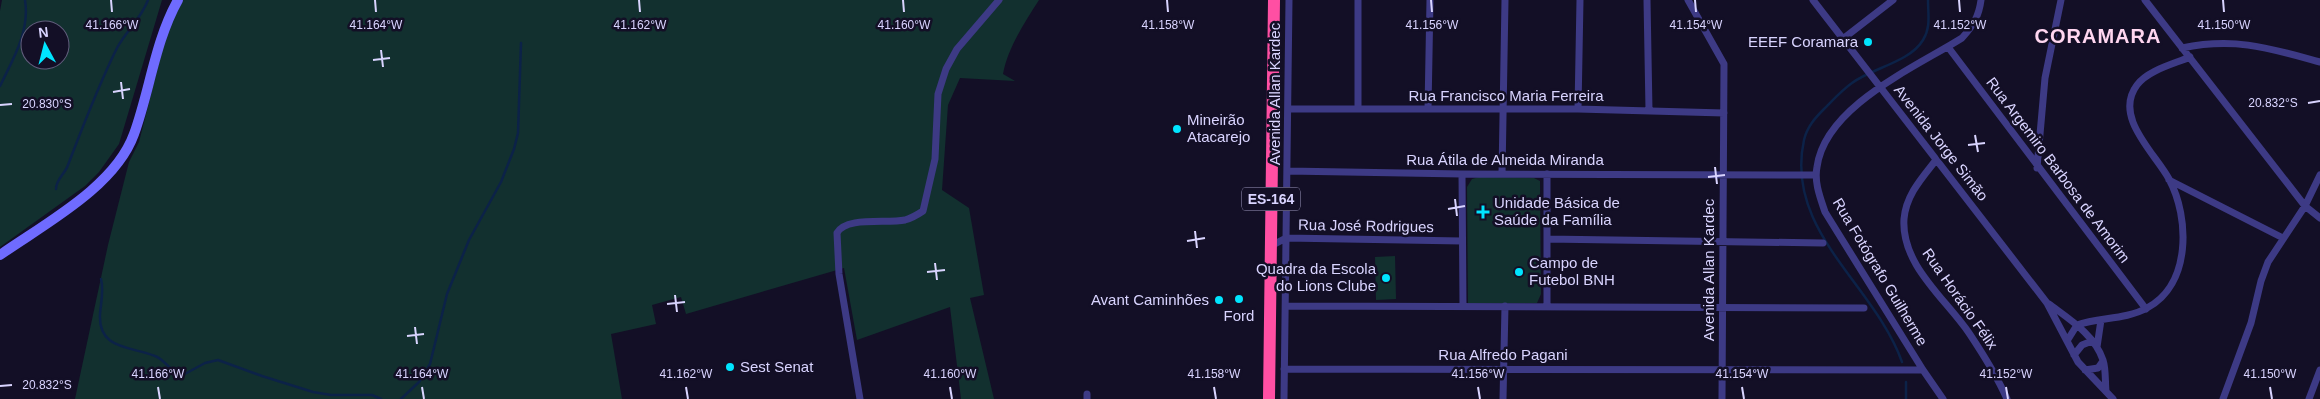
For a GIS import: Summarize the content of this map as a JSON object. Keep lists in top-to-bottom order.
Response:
{
  "streets": {
    "highway": ["ES-164"],
    "street": [
      "Avenida Allan Kardec",
      "Rua Francisco Maria Ferreira",
      "Avenida Jorge Simão",
      "Rua Átila de Almeida Miranda",
      "Rua Argemiro Barbosa de Amorim",
      "Rua José Rodrigues",
      "Rua Fotógrafo Guilherme",
      "Rua Horácio Félix",
      "Rua Alfredo Pagani"
    ]
  },
  "crossings": [
    ["Avenida Allan Kardec", "Rua Francisco Maria Ferreira"],
    ["Avenida Allan Kardec", "Rua Átila de Almeida Miranda"],
    ["Avenida Allan Kardec", "Rua José Rodrigues"],
    ["Avenida Allan Kardec", "Rua Alfredo Pagani"],
    ["Avenida Jorge Simão", "Rua Fotógrafo Guilherme"],
    ["Avenida Jorge Simão", "Rua Horácio Félix"],
    ["Rua Átila de Almeida Miranda", "Rua Fotógrafo Guilherme"],
    ["Rua Argemiro Barbosa de Amorim", "Rua Fotógrafo Guilherme"],
    ["ES-164", "Rua José Rodrigues"],
    ["Rua Fotógrafo Guilherme", "Rua Alfredo Pagani"]
  ],
  "districts": ["CORAMARA"],
  "places": {
    "other": [
      "EEEF Coramara",
      "Mineirão Atacarejo",
      "Campo de Futebol BNH",
      "Quadra da Escola do Lions Clube",
      "Ford",
      "Avant Caminhões",
      "Sest Senat"
    ],
    "health": ["Unidade Básica de Saúde da Família"]
  },
  "north": "top",
  "coordinates": [
    "41.166°W",
    "41.164°W",
    "41.162°W",
    "41.160°W",
    "41.158°W",
    "41.156°W",
    "41.154°W",
    "41.152°W",
    "41.150°W",
    "20.832°S",
    "20.830°S"
  ]
}
